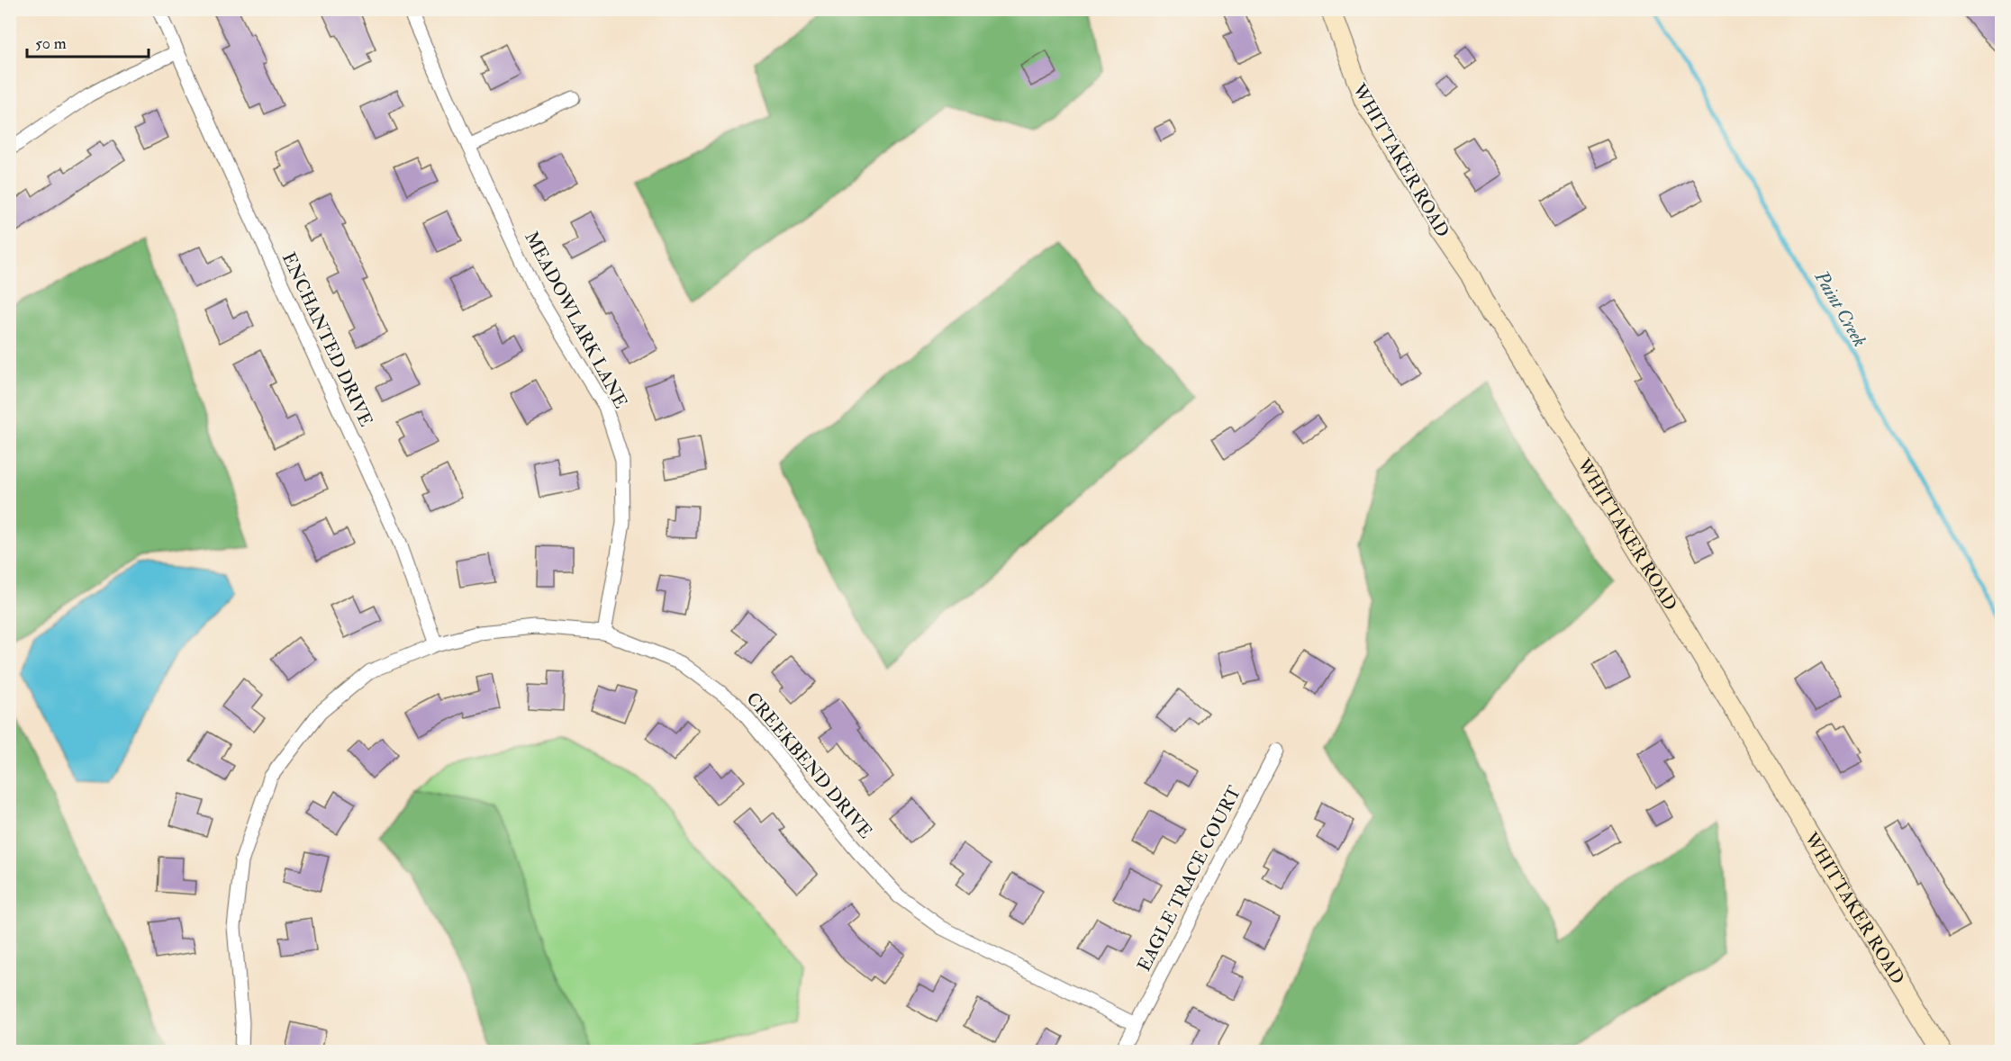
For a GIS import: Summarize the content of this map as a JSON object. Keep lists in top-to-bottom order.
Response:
{
  "streets": {
    "main road": ["WHITTAKER ROAD"],
    "street": [
      "MEADOWLARK LANE",
      "ENCHANTED DRIVE",
      "CREEKBEND DRIVE",
      "EAGLE TRACE COURT"
    ]
  },
  "crossings": [
    ["MEADOWLARK LANE", "CREEKBEND DRIVE"],
    ["ENCHANTED DRIVE", "CREEKBEND DRIVE"],
    ["CREEKBEND DRIVE", "EAGLE TRACE COURT"]
  ],
  "water": ["Paint Creek"],
  "scale_bar": "50 m"
}
